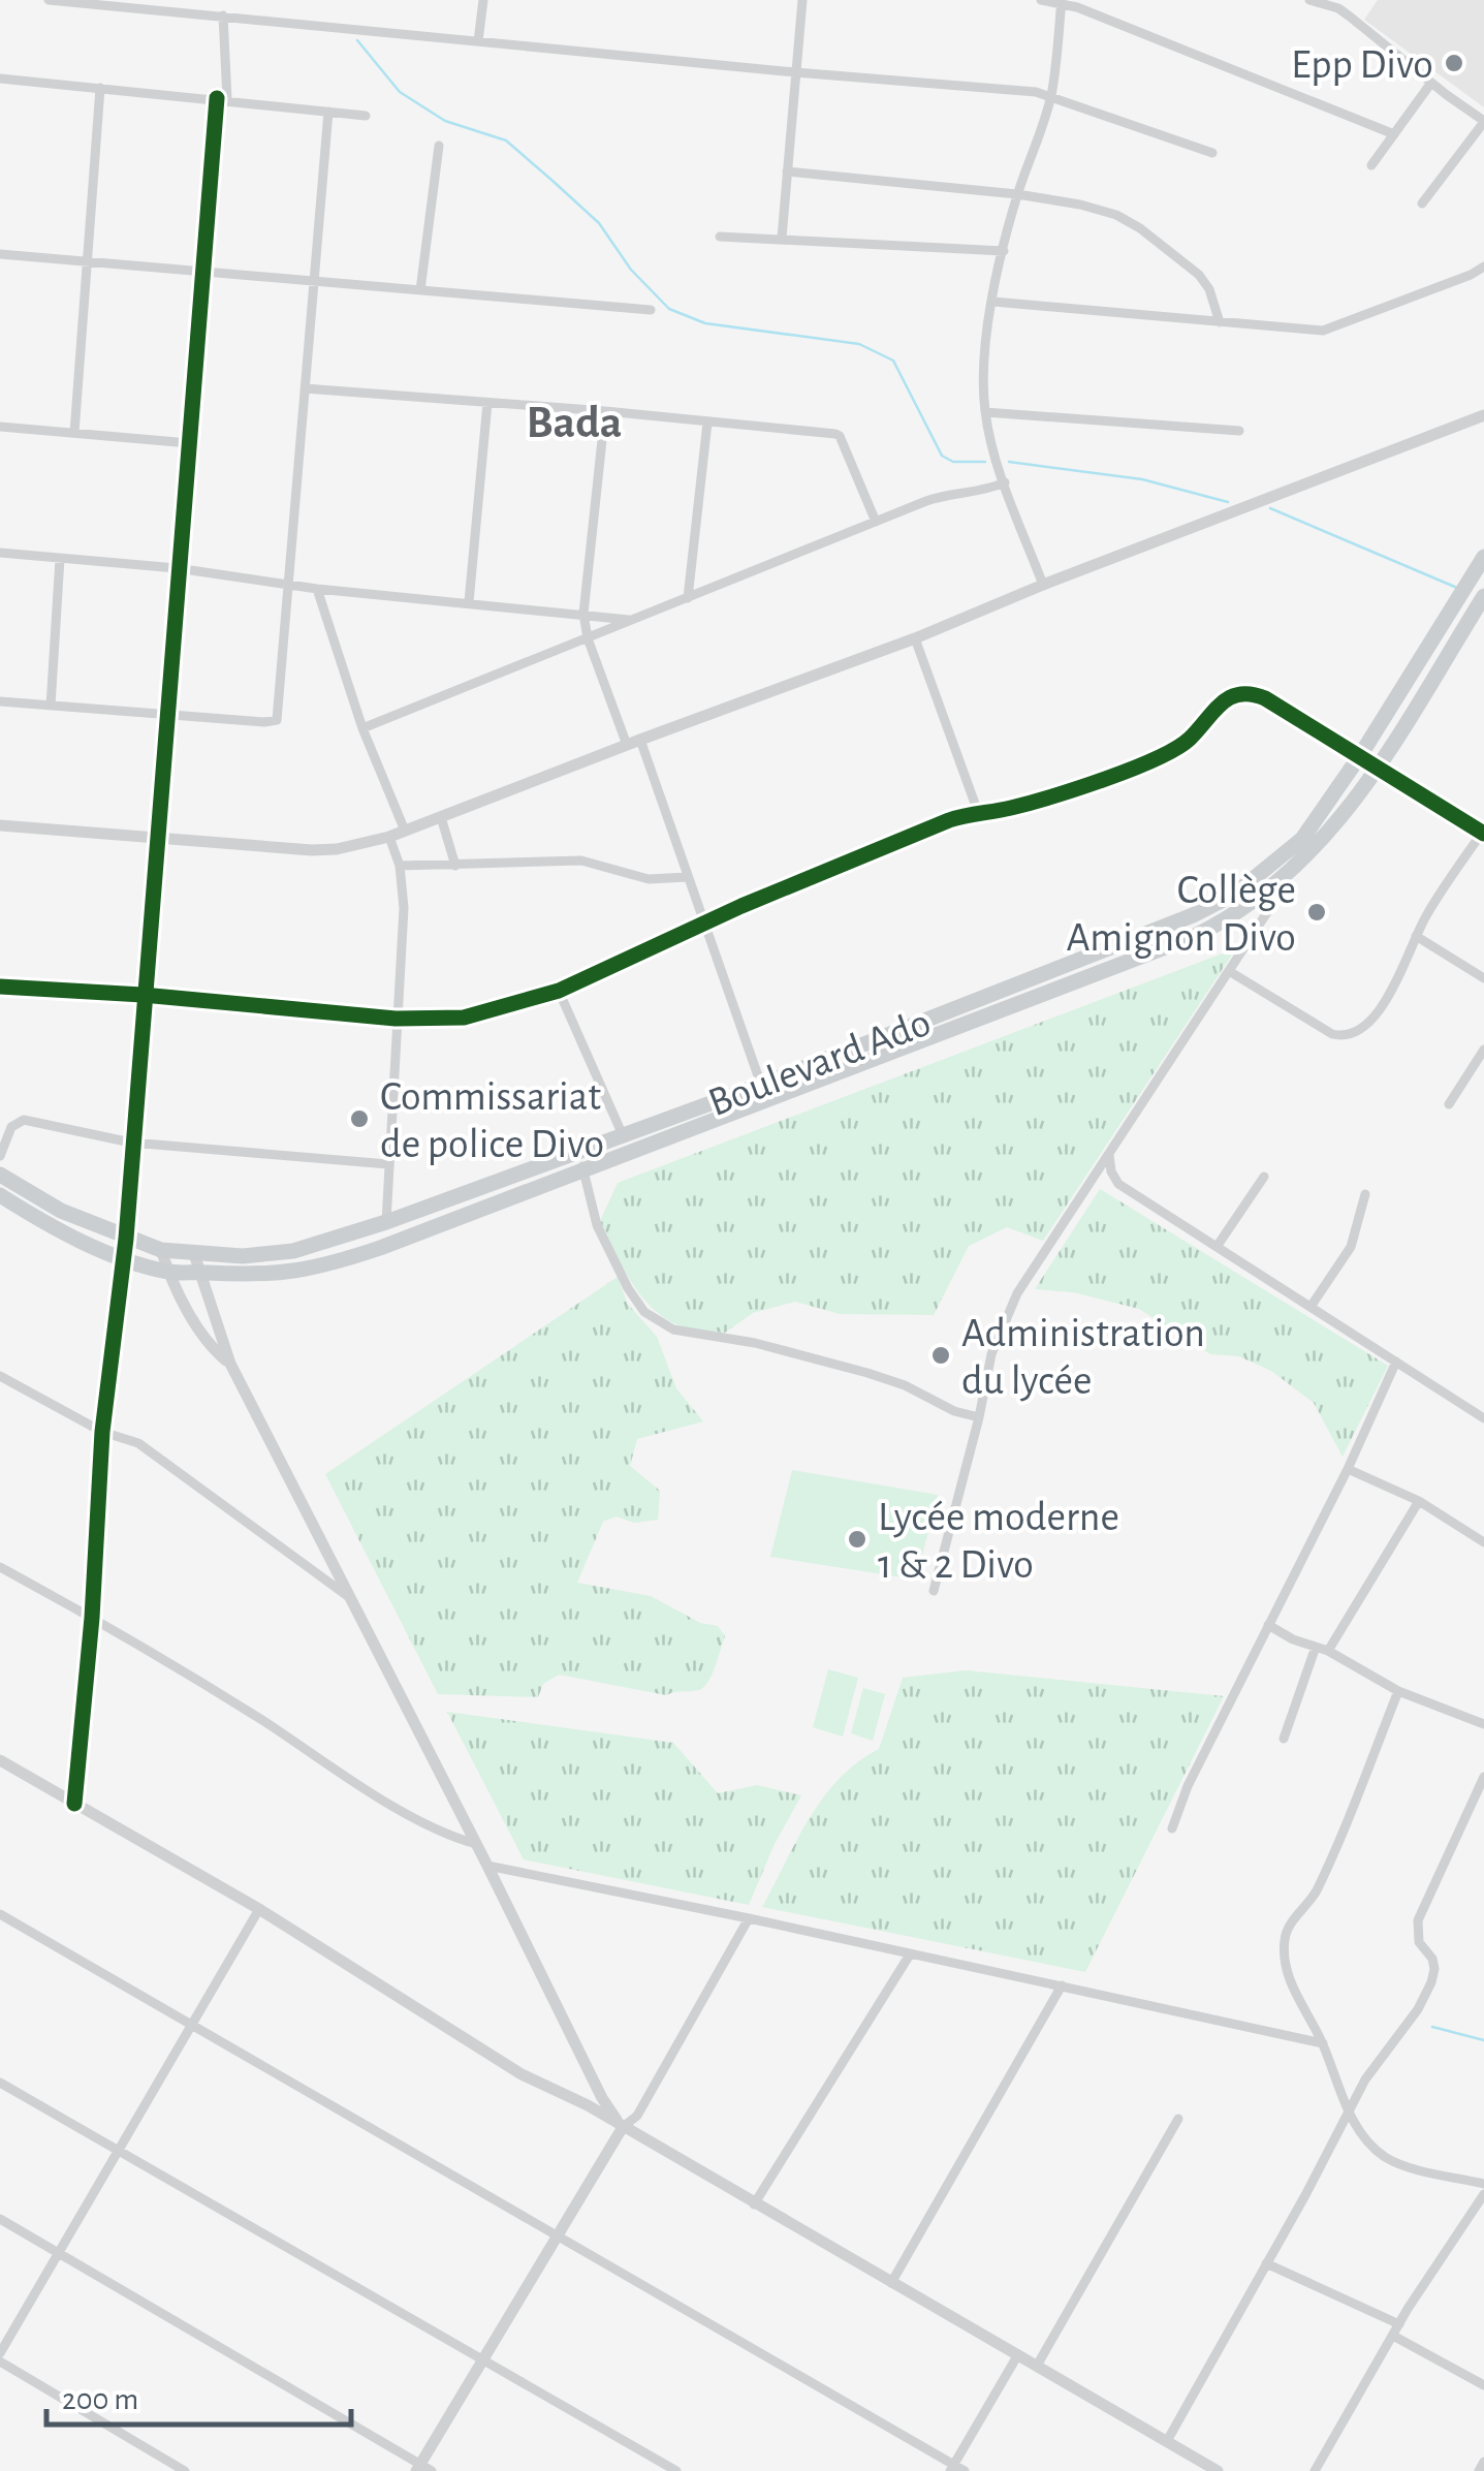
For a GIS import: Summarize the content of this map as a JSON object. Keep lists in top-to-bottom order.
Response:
{
  "streets": {
    "main road": ["Boulevard Ado"]
  },
  "districts": ["Bada"],
  "places": [
    "Epp Divo",
    "Collège Amignon Divo",
    "Commissariat de police Divo",
    "Administration du lycée",
    "Lycée moderne 1 & 2 Divo"
  ],
  "scale_bar": "200 m"
}
